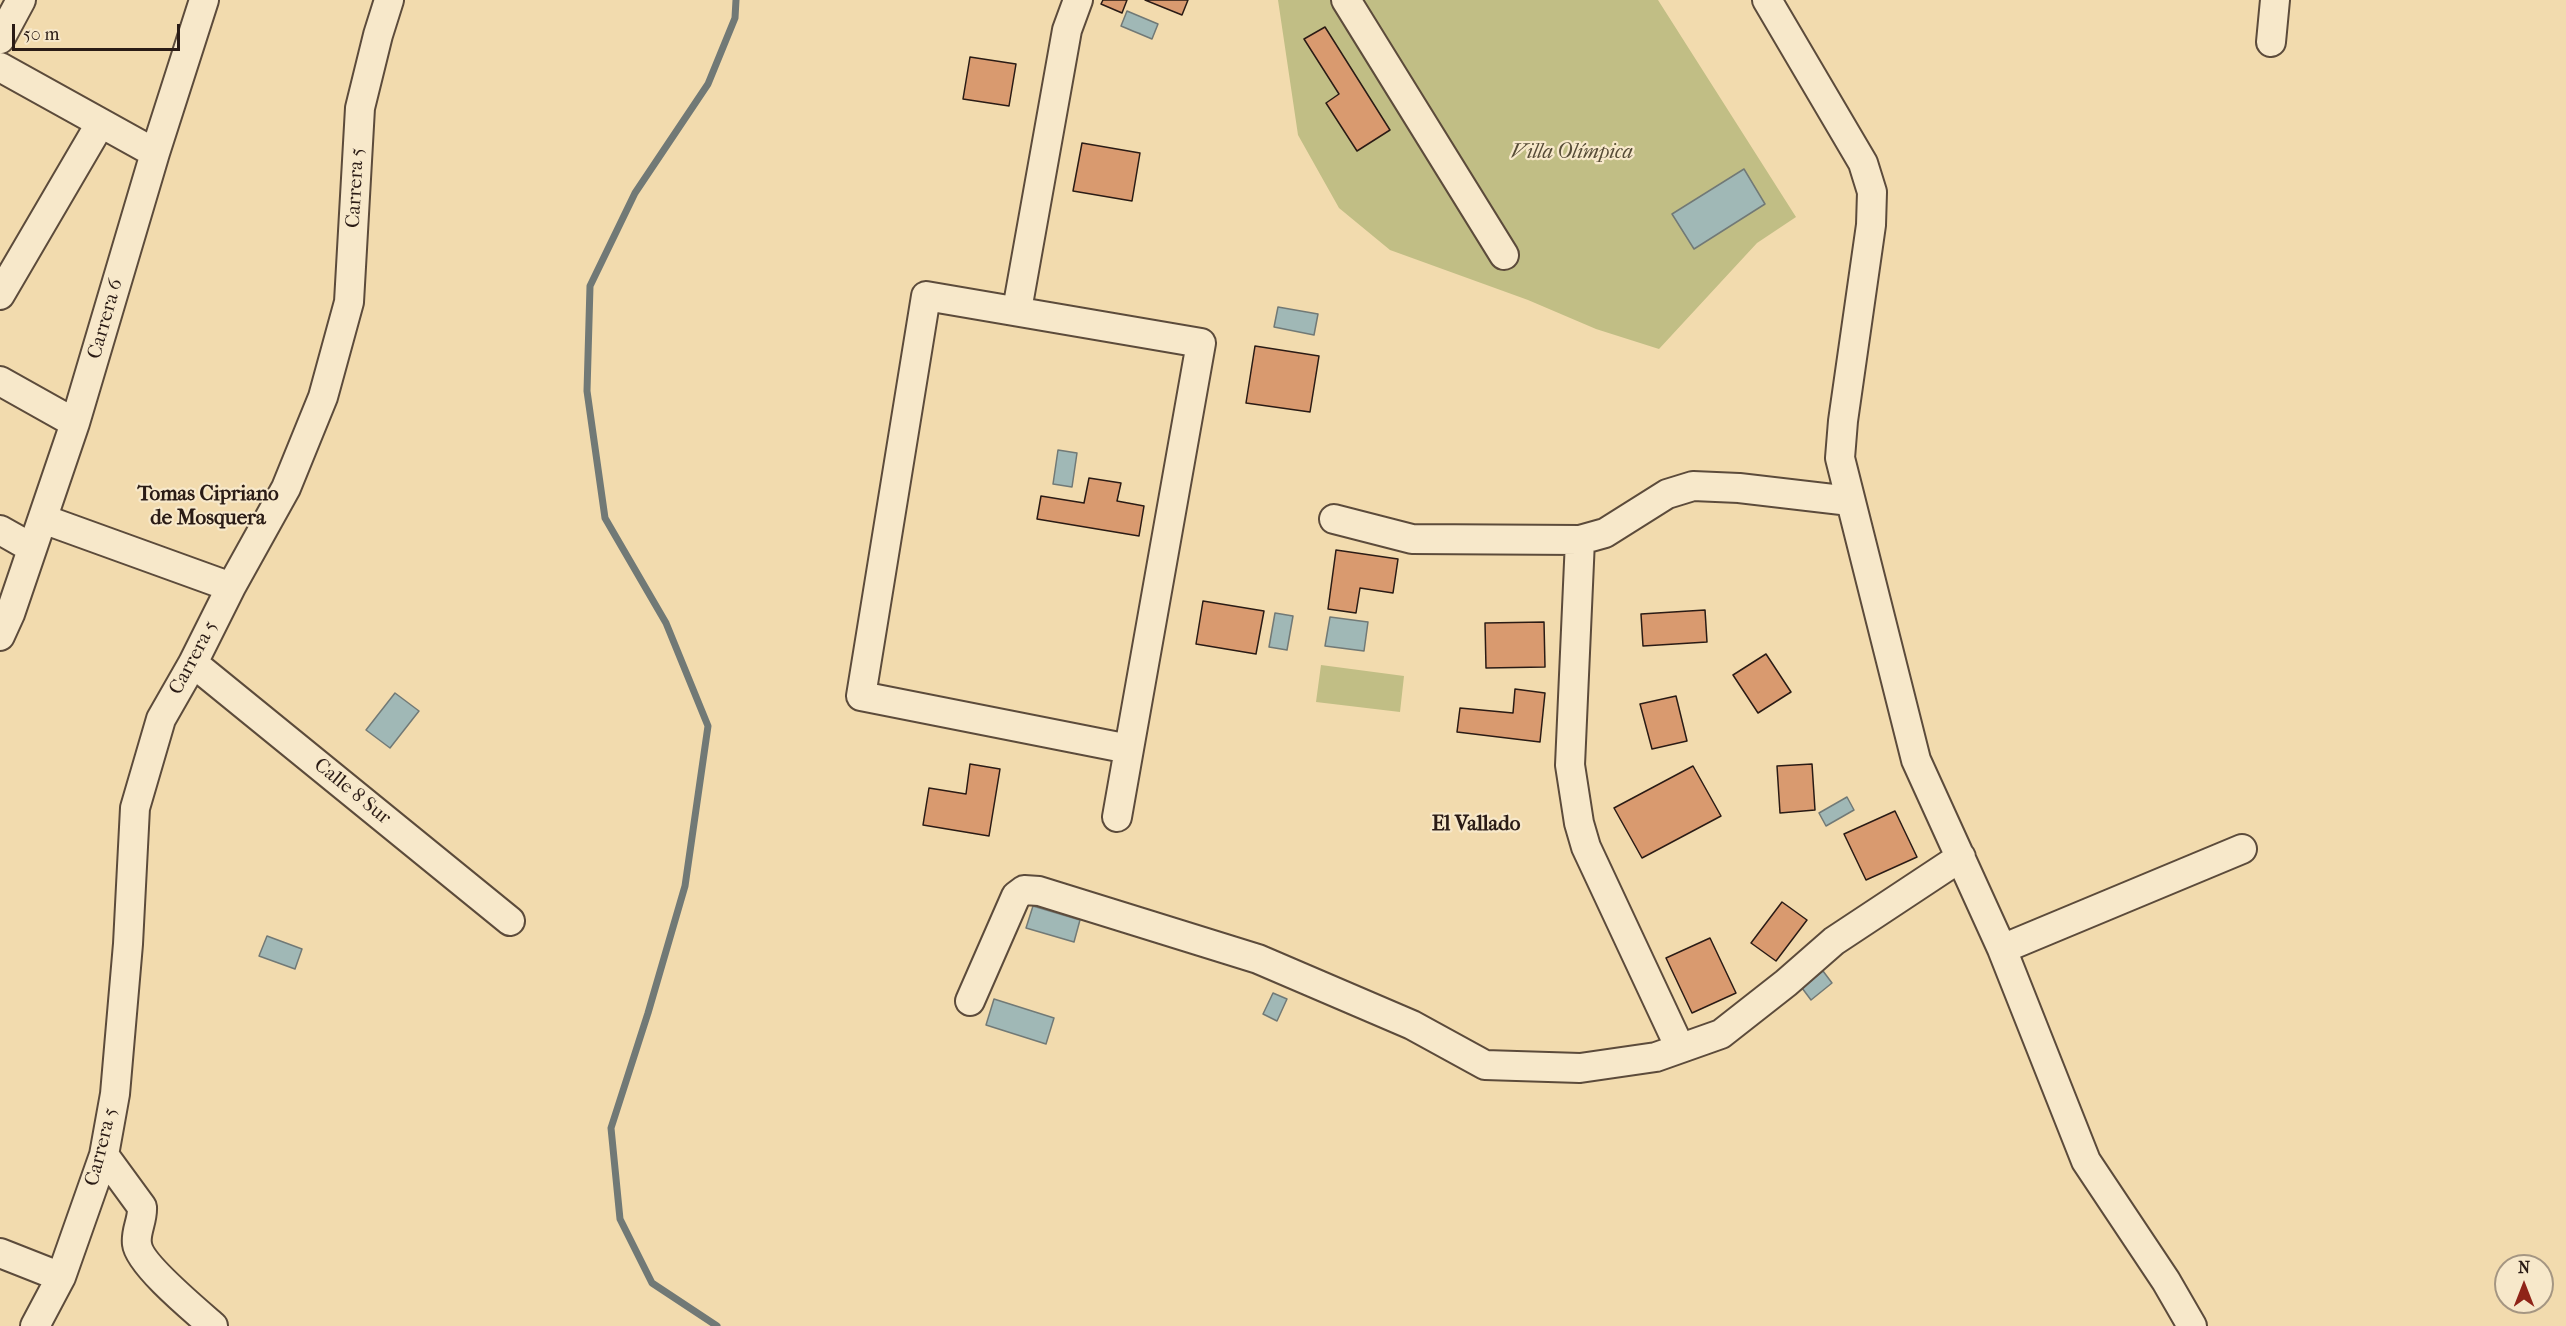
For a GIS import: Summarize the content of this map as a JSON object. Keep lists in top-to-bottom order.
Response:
{
  "streets": {
    "street": ["Carrera 5", "Carrera 6", "Calle 8 Sur"]
  },
  "crossings": [
    ["Carrera 5", "Calle 8 Sur"]
  ],
  "districts": ["Tomas Cipriano de Mosquera", "El Vallado"],
  "parks": ["Villa Olímpica"],
  "scale_bar": "50 m",
  "north": "top"
}
